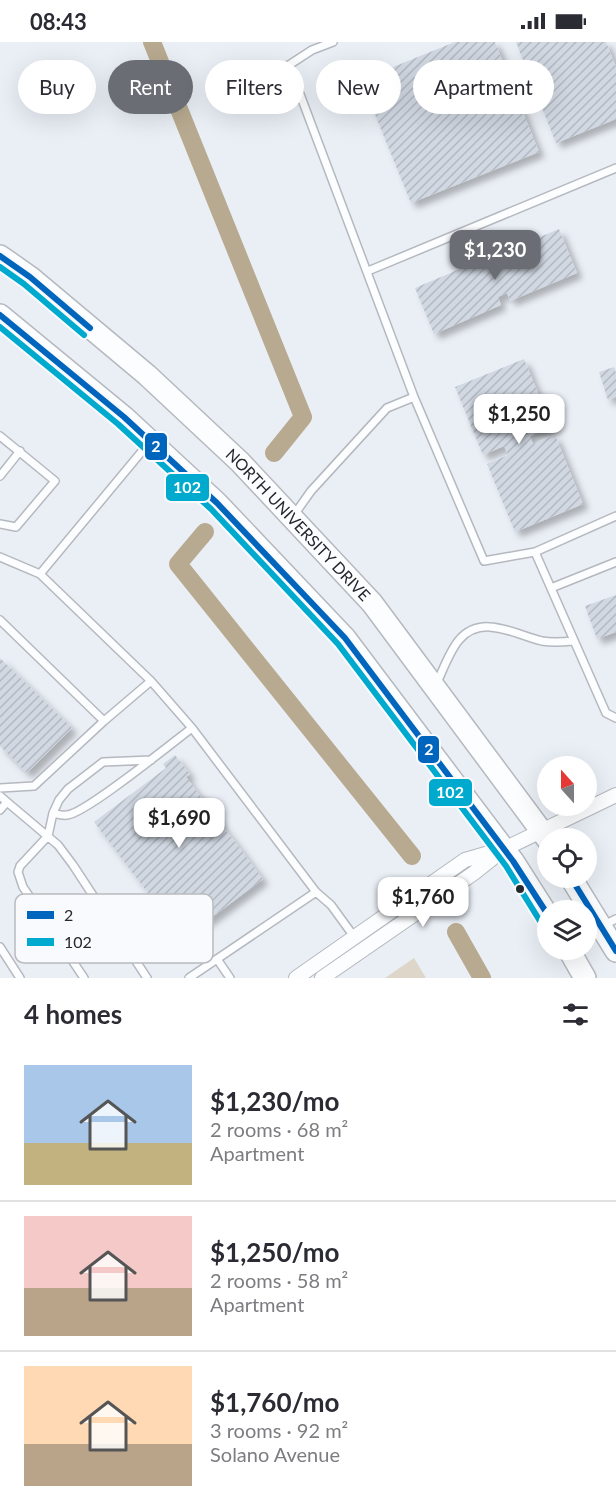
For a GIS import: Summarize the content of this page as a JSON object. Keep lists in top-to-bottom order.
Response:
{
  "streets": {
    "main road": ["NORTH UNIVERSITY DRIVE"]
  },
  "lines": ["transit line 2", "transit line 102"],
  "legend": ["2", "102"],
  "north": "top",
  "page": {
    "status": "08:43",
    "chip": [
      "Buy",
      "Rent",
      "Filters",
      "New",
      "Apartment"
    ],
    "price": [
      "$1,230",
      "$1,250",
      "$1,690",
      "$1,760"
    ],
    "heading": "4 homes",
    "list": [
      {
        "name": "$1,230/mo",
        "note": "2 rooms · 68 m² · Apartment"
      },
      {
        "name": "$1,250/mo",
        "note": "2 rooms · 58 m² · Apartment"
      },
      {
        "name": "$1,760/mo",
        "note": "3 rooms · 92 m² · Solano Avenue"
      }
    ]
  }
}
